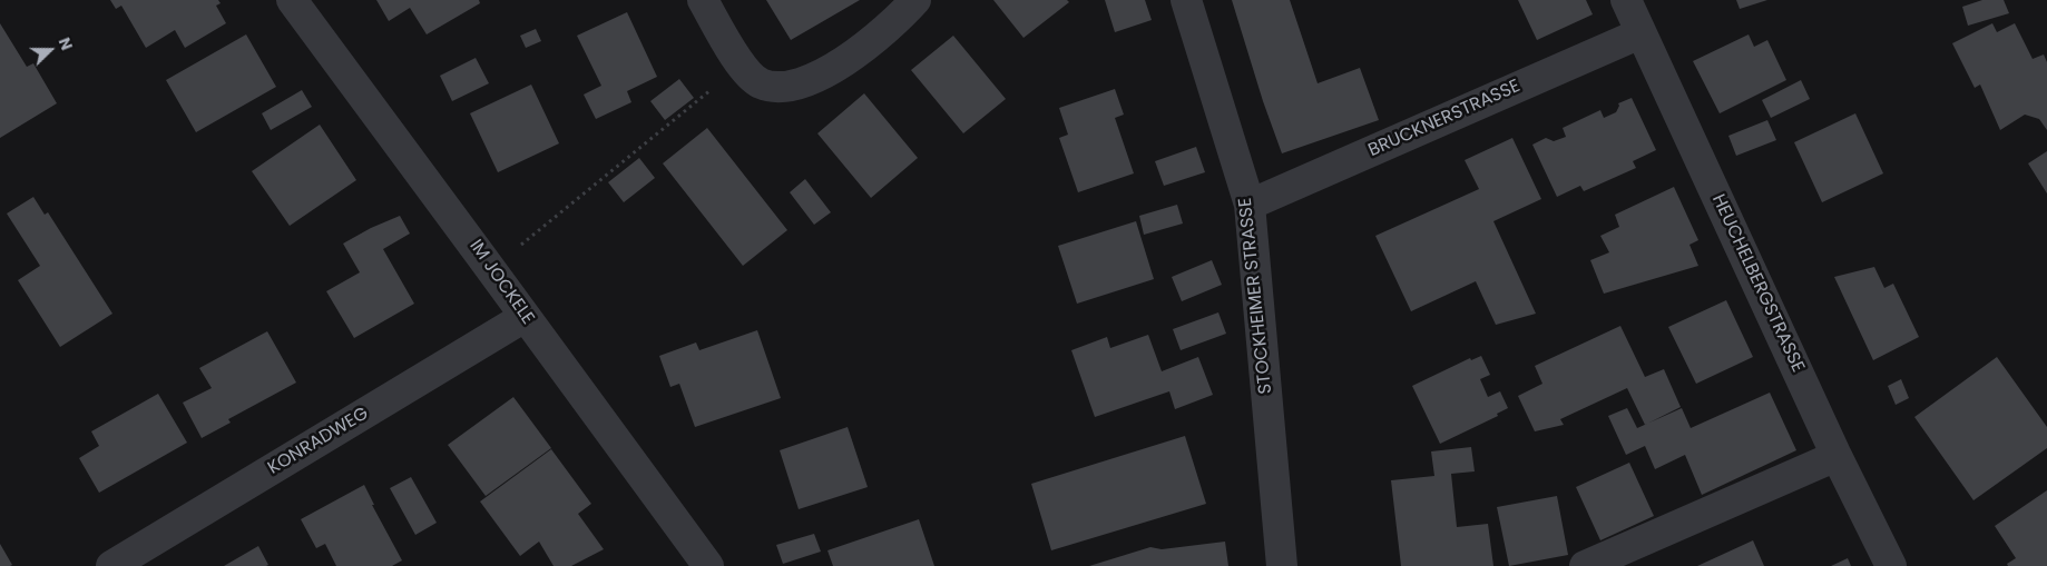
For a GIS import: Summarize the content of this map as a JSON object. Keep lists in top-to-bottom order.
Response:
{
  "streets": {
    "street": [
      "BRUCKNERSTRASSE",
      "IM JOCKELE",
      "HEUCHELBERGSTRASSE",
      "STOCKHEIMER STRASSE",
      "KONRADWEG"
    ]
  },
  "crossings": [
    ["BRUCKNERSTRASSE", "HEUCHELBERGSTRASSE"],
    ["BRUCKNERSTRASSE", "STOCKHEIMER STRASSE"],
    ["IM JOCKELE", "KONRADWEG"]
  ],
  "north": "right"
}
